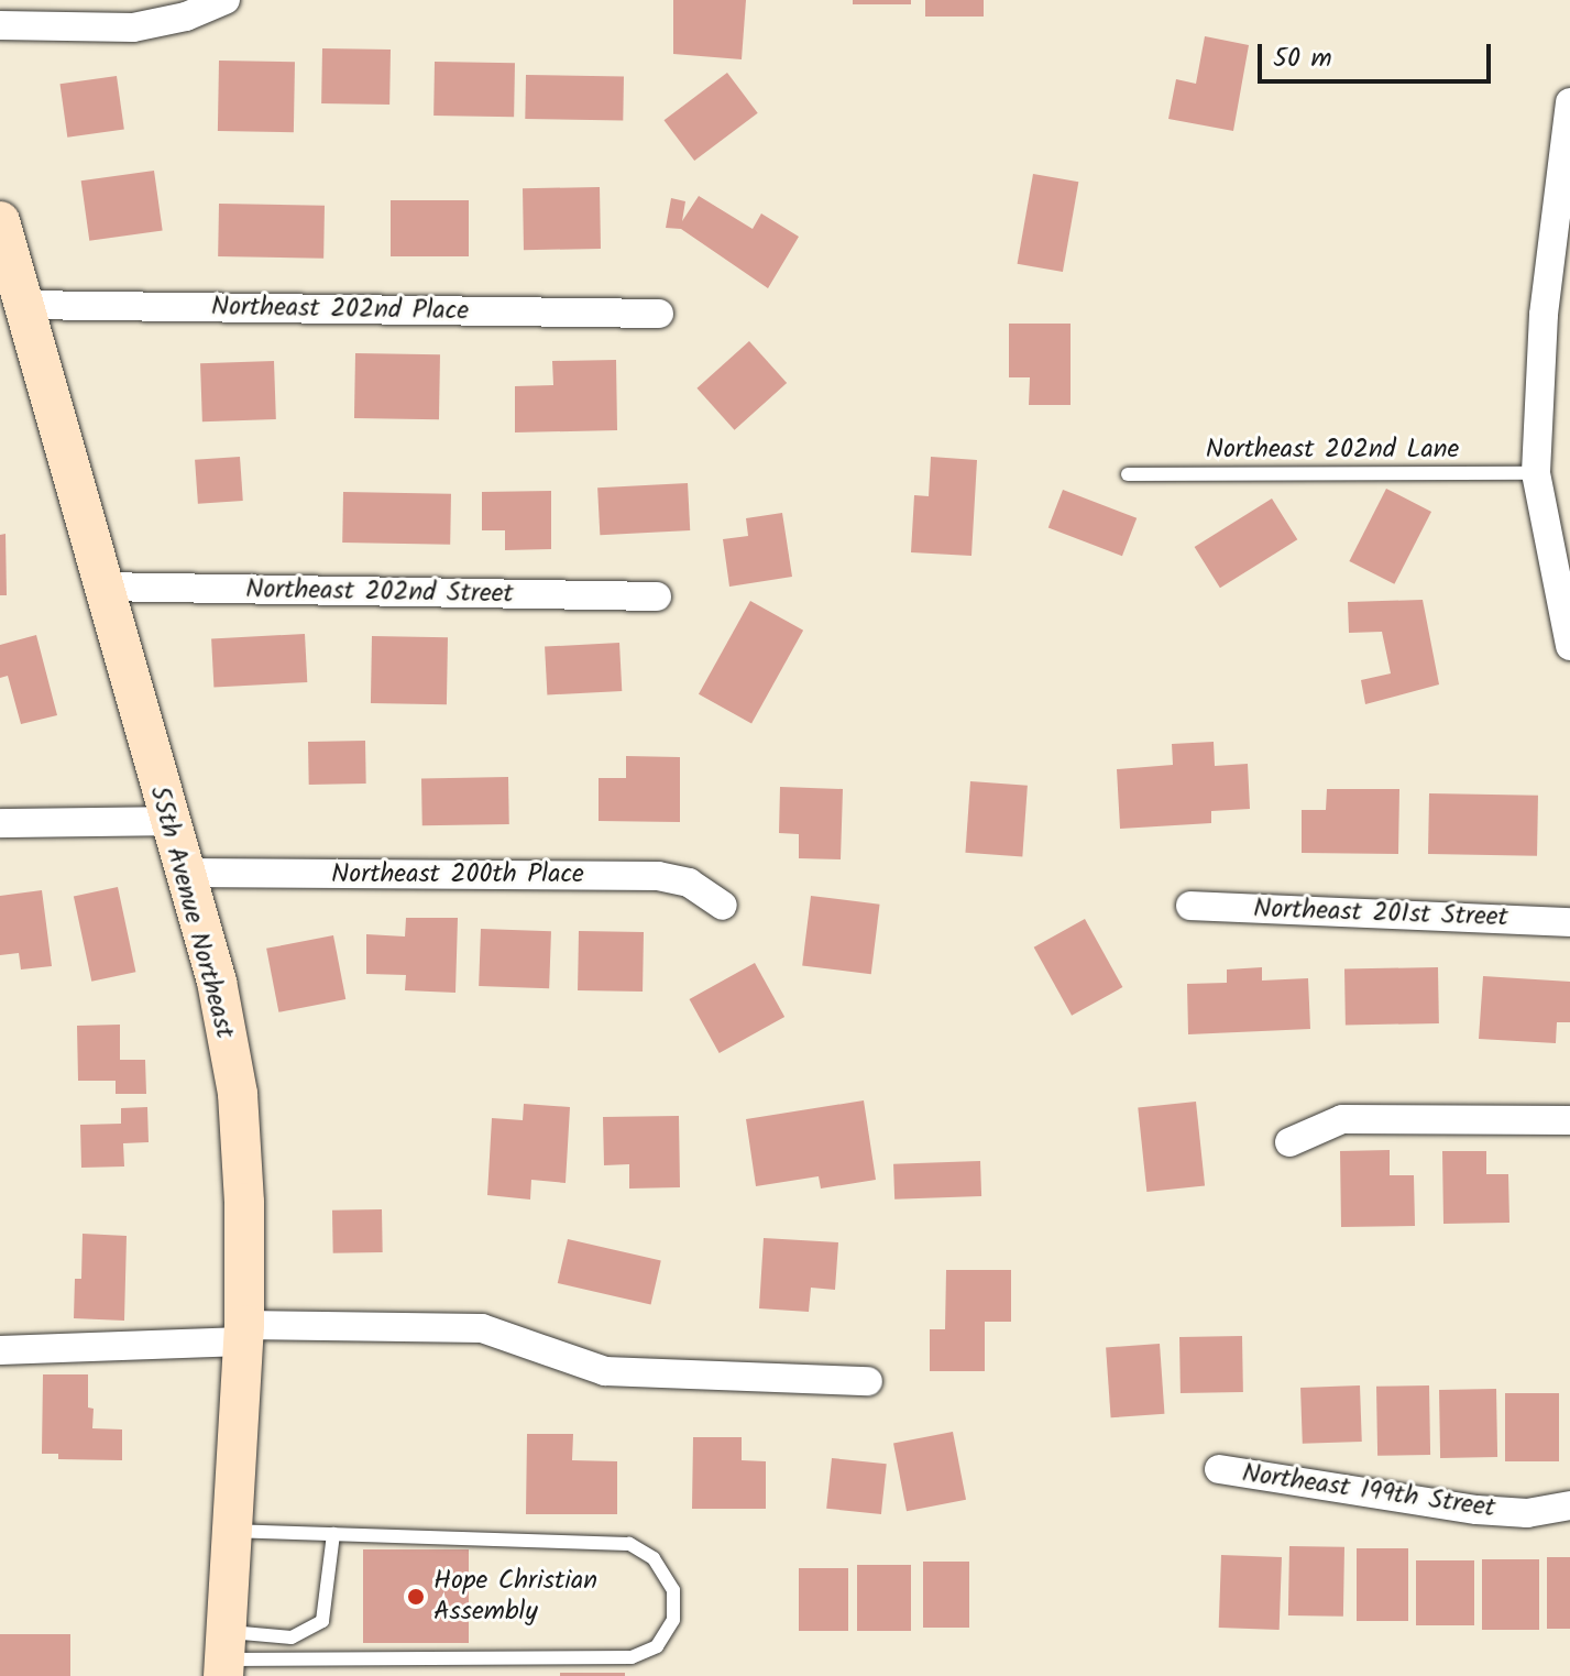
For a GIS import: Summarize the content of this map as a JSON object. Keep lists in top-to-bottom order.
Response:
{
  "streets": {
    "main road": ["55th Avenue Northeast"],
    "street": [
      "Northeast 202nd Place",
      "Northeast 202nd Street",
      "Northeast 200th Place",
      "Northeast 201st Street",
      "Northeast 199th Street"
    ],
    "lane": ["Northeast 202nd Lane"]
  },
  "crossings": [
    ["Northeast 202nd Place", "55th Avenue Northeast"],
    ["Northeast 202nd Street", "55th Avenue Northeast"],
    ["Northeast 200th Place", "55th Avenue Northeast"]
  ],
  "places": ["Hope Christian Assembly"],
  "scale_bar": "50 m"
}
